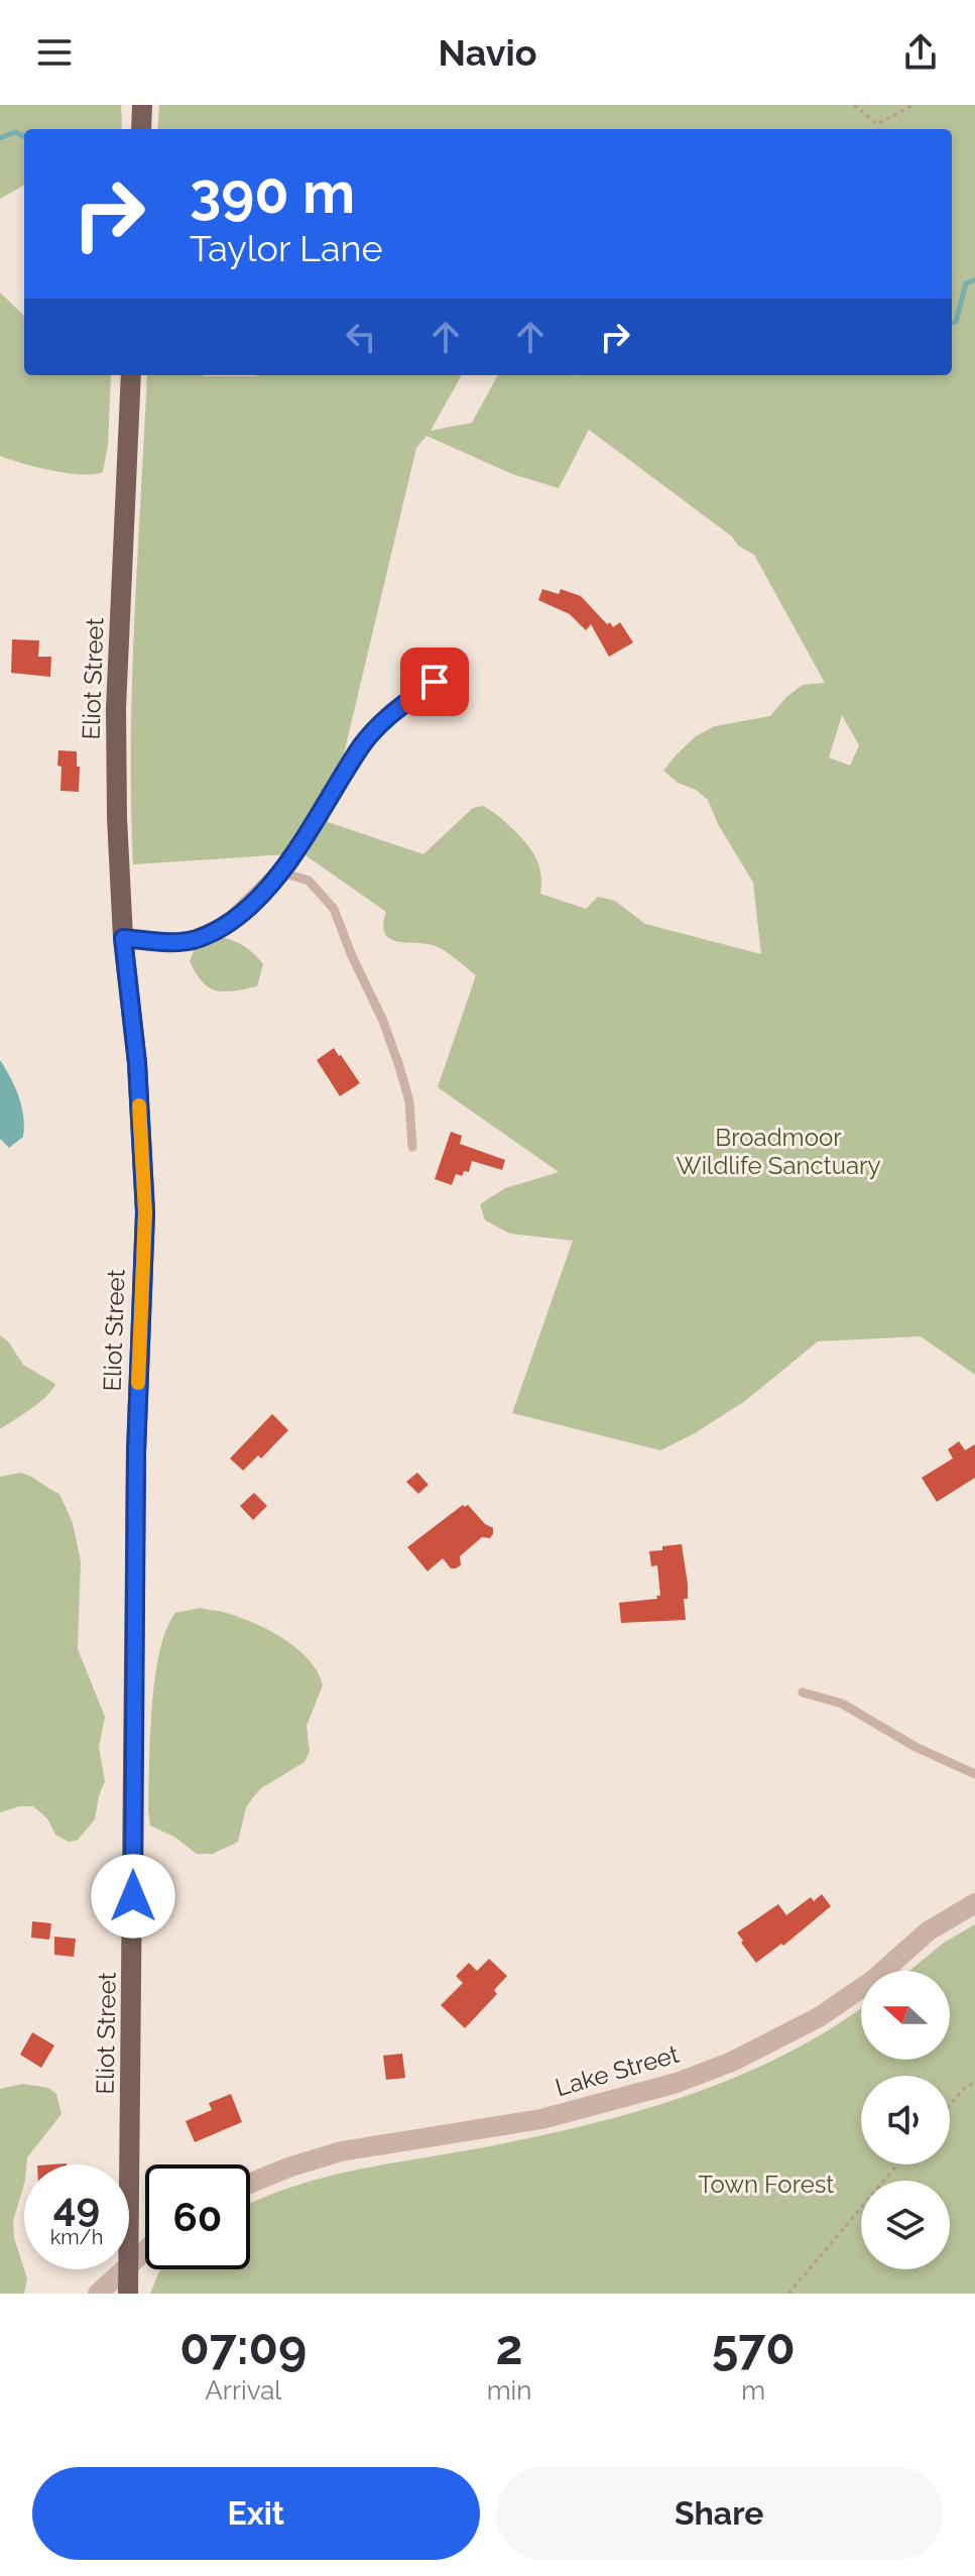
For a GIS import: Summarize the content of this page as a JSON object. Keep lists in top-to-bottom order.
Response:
{
  "streets": {
    "main road": ["Eliot Street"],
    "street": ["Lake Street"]
  },
  "parks": ["Broadmoor Wildlife Sanctuary", "Town Forest"],
  "north": "left",
  "page": {
    "header": "Navio",
    "turn": ["390 m", "Taylor Lane"],
    "speed": "49 km/h",
    "limit": "60",
    "eta": [
      "07:09",
      "Arrival",
      "2",
      "min",
      "570",
      "m"
    ],
    "buttons": ["Exit", "Share"]
  }
}
